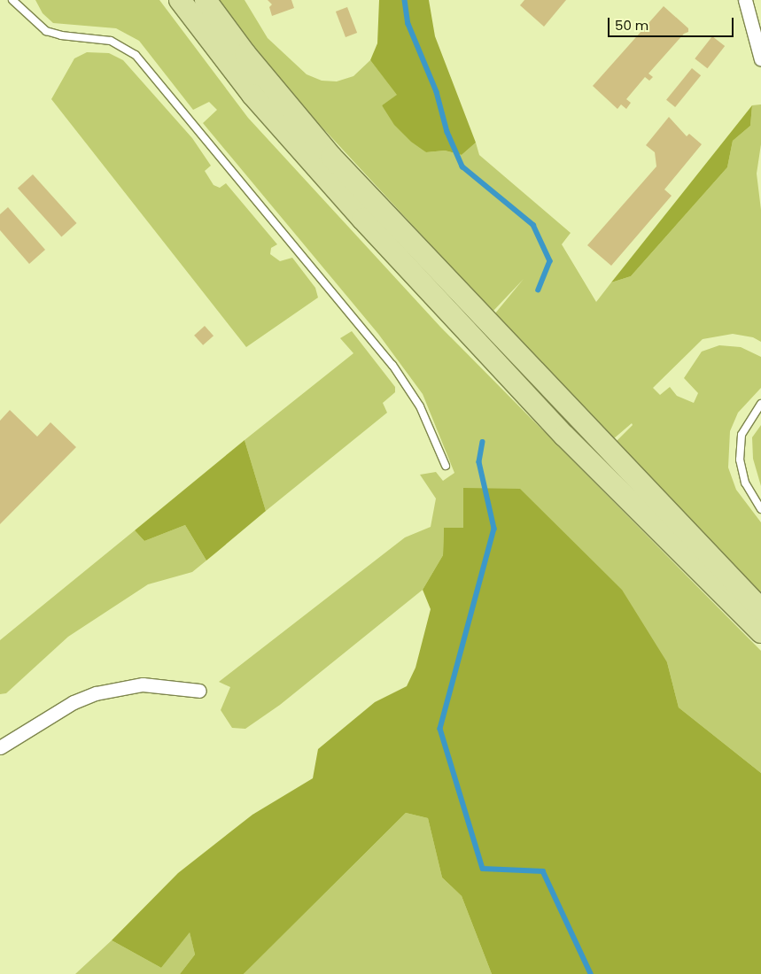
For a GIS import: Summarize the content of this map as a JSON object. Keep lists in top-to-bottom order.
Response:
{
  "scale_bar": "50 m"
}
